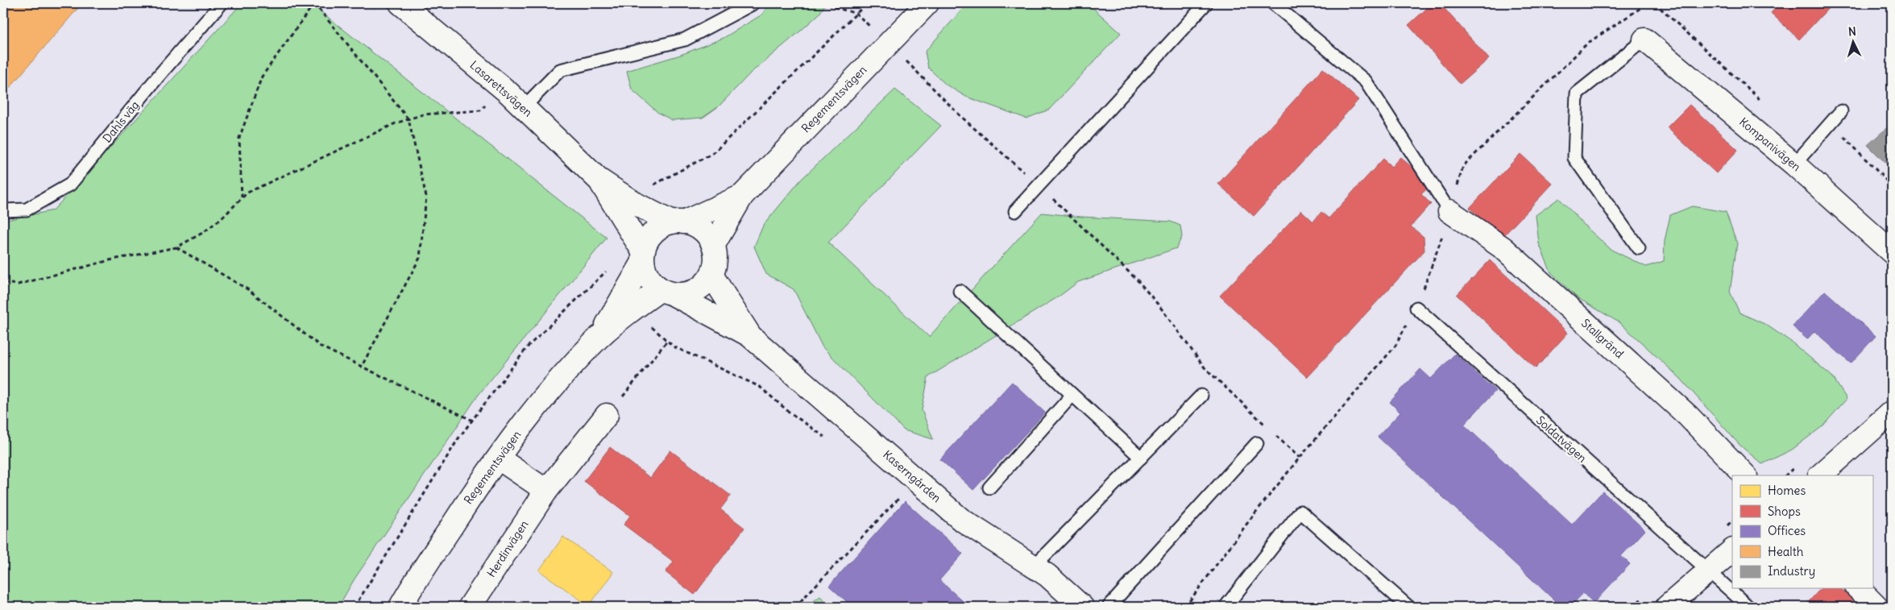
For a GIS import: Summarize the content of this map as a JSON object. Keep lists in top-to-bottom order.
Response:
{
  "streets": {
    "street": [
      "Lasarettsvägen",
      "Regementsvägen",
      "Kompanivägen",
      "Stallgränd",
      "Kaserngården",
      "Herdinvägen"
    ],
    "lane": ["Dahls väg", "Soldatvägen"]
  },
  "crossings": [
    ["Lasarettsvägen", "Regementsvägen"],
    ["Lasarettsvägen", "Kaserngården"],
    ["Regementsvägen", "Kaserngården"]
  ],
  "legend": [
    "Homes",
    "Shops",
    "Offices",
    "Health",
    "Industry"
  ],
  "north": "top"
}
